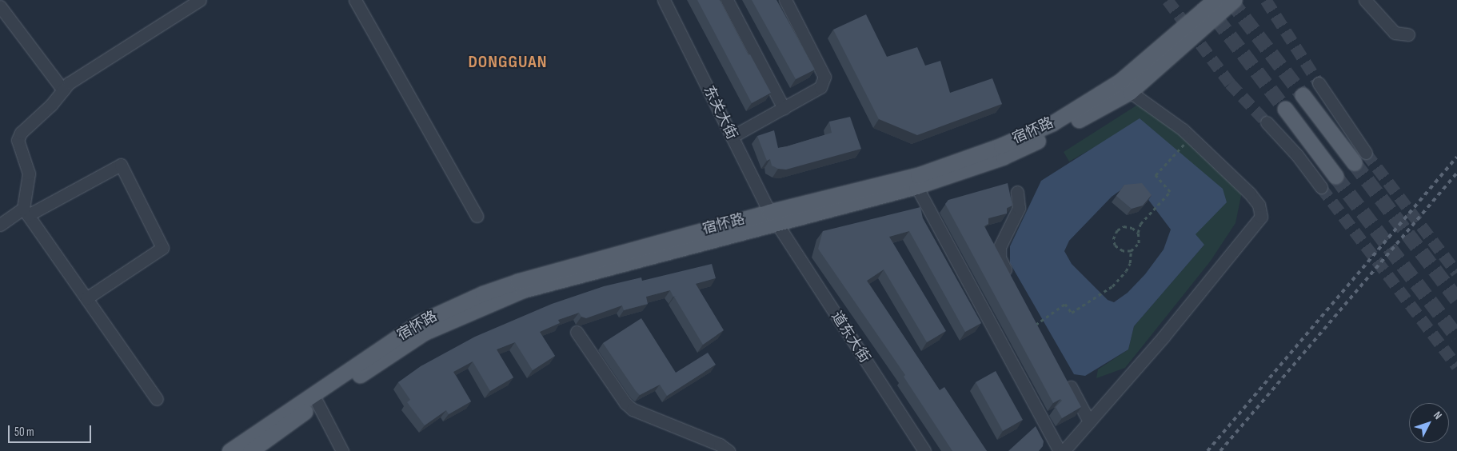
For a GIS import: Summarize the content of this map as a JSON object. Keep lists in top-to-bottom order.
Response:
{
  "streets": {
    "main road": ["宿怀路"],
    "street": ["东关大街", "道东大街"]
  },
  "crossings": [
    ["东关大街", "宿怀路"],
    ["东关大街", "道东大街"],
    ["宿怀路", "道东大街"]
  ],
  "districts": ["DONGGUAN"],
  "scale_bar": "50 m",
  "north": "top right"
}
